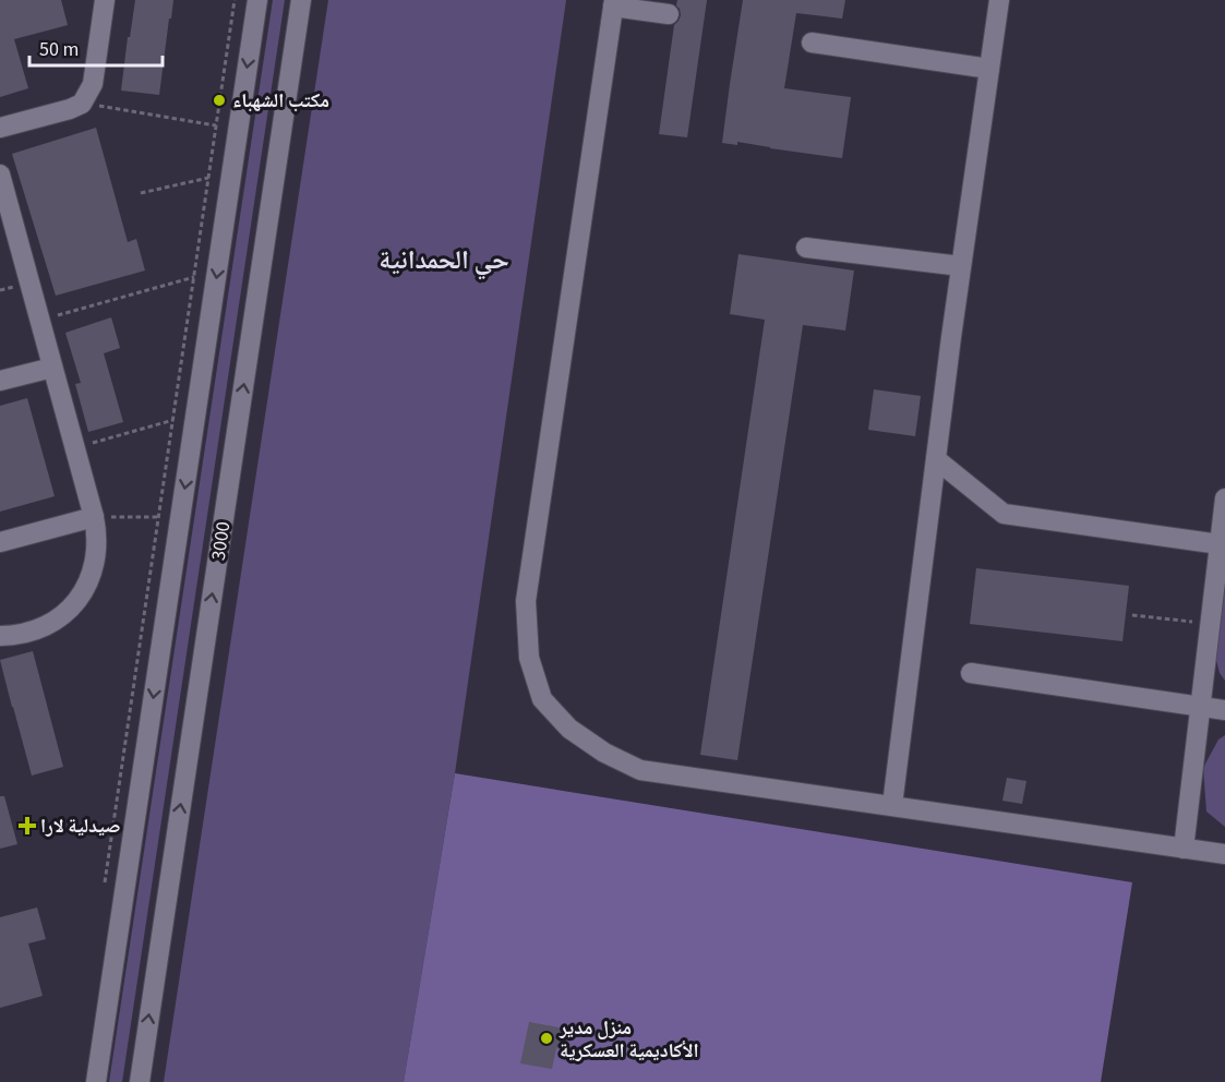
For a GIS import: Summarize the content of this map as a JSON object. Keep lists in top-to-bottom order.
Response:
{
  "streets": {
    "street": ["3000"]
  },
  "districts": ["حي الحمدانية"],
  "places": {
    "other": ["مكتب الشهباء", "منزل مدير الأكاديمية العسكرية"],
    "health": ["صيدلية لارا"]
  },
  "scale_bar": "50 m"
}
